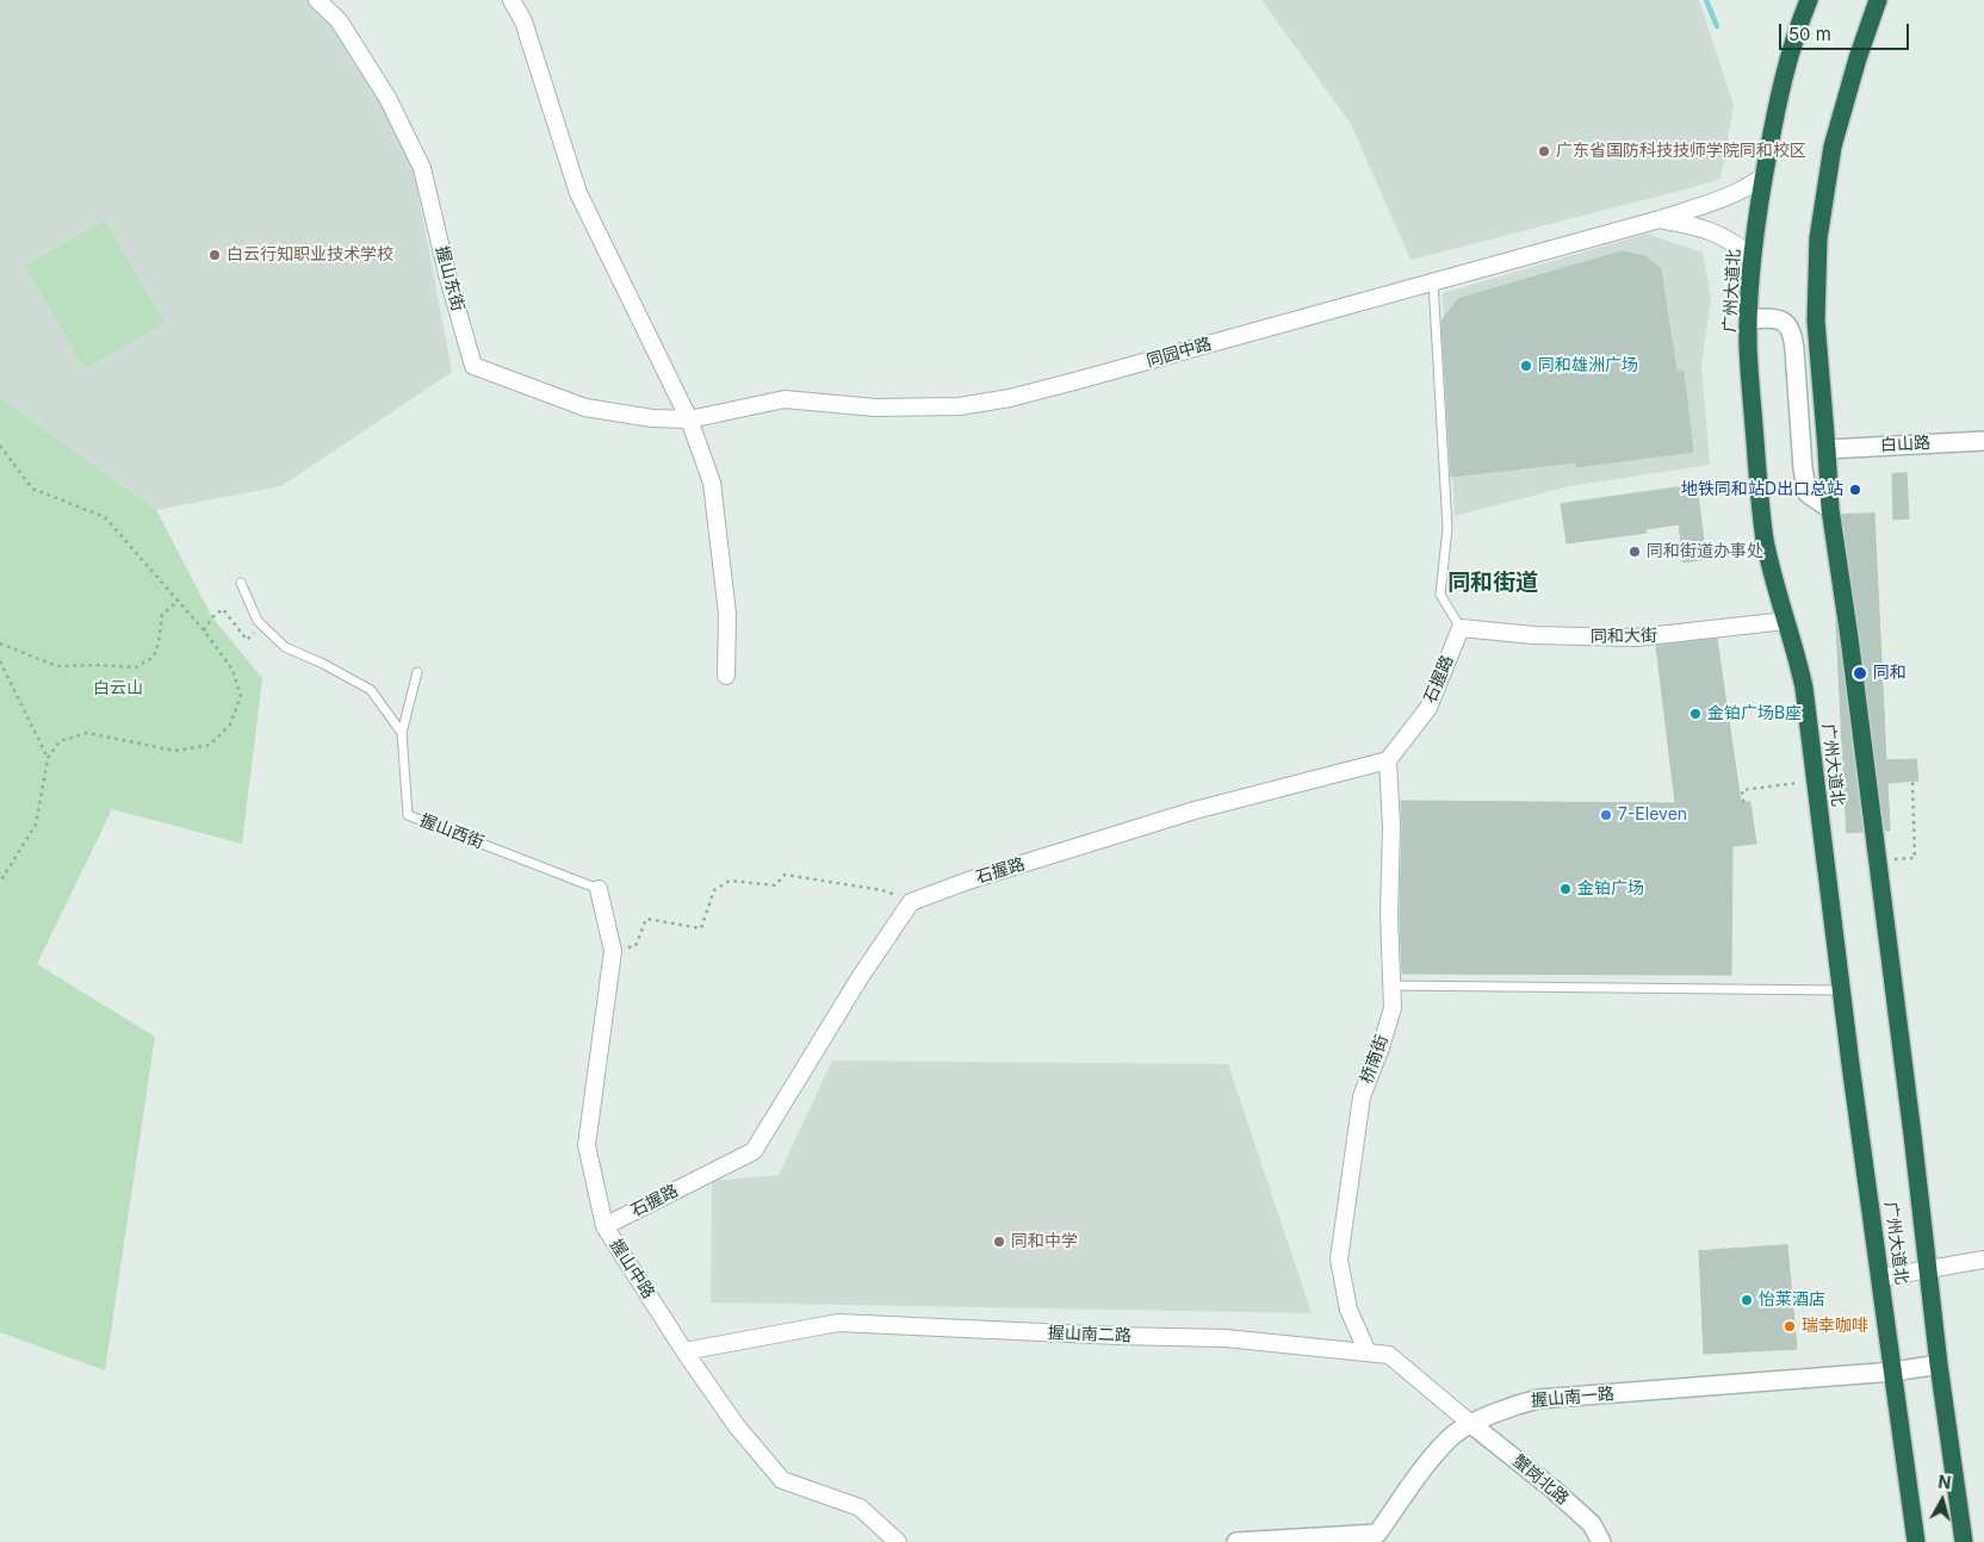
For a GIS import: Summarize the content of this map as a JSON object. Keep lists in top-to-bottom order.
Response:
{
  "streets": {
    "highway": ["广州大道北"],
    "street": [
      "握山东街",
      "同园中路",
      "白山路",
      "同和大街",
      "石握路",
      "桥南街",
      "握山中路",
      "握山南二路",
      "握山南一路",
      "蟹岗北路"
    ],
    "lane": ["握山西街"]
  },
  "crossings": [
    ["握山东街", "同园中路"],
    ["广州大道北", "同园中路"],
    ["广州大道北", "白山路"],
    ["广州大道北", "同和大街"],
    ["广州大道北", "握山南一路"],
    ["同和大街", "石握路"],
    ["石握路", "桥南街"],
    ["石握路", "握山中路"],
    ["握山西街", "握山中路"],
    ["桥南街", "握山南二路"],
    ["握山中路", "握山南二路"],
    ["握山南二路", "握山南一路"],
    ["握山南二路", "蟹岗北路"],
    ["握山南一路", "蟹岗北路"]
  ],
  "districts": ["同和街道"],
  "parks": ["白云山"],
  "places": [
    "广东省国防科技技师学院同和校区",
    "白云行知职业技术学校",
    "同和雄洲广场",
    "地铁同和站D出口总站",
    "同和街道办事处",
    "同和",
    "金铂广场B座",
    "7-Eleven",
    "金铂广场",
    "同和中学",
    "怡莱酒店",
    "瑞幸咖啡"
  ],
  "scale_bar": "50 m",
  "north": "top"
}
